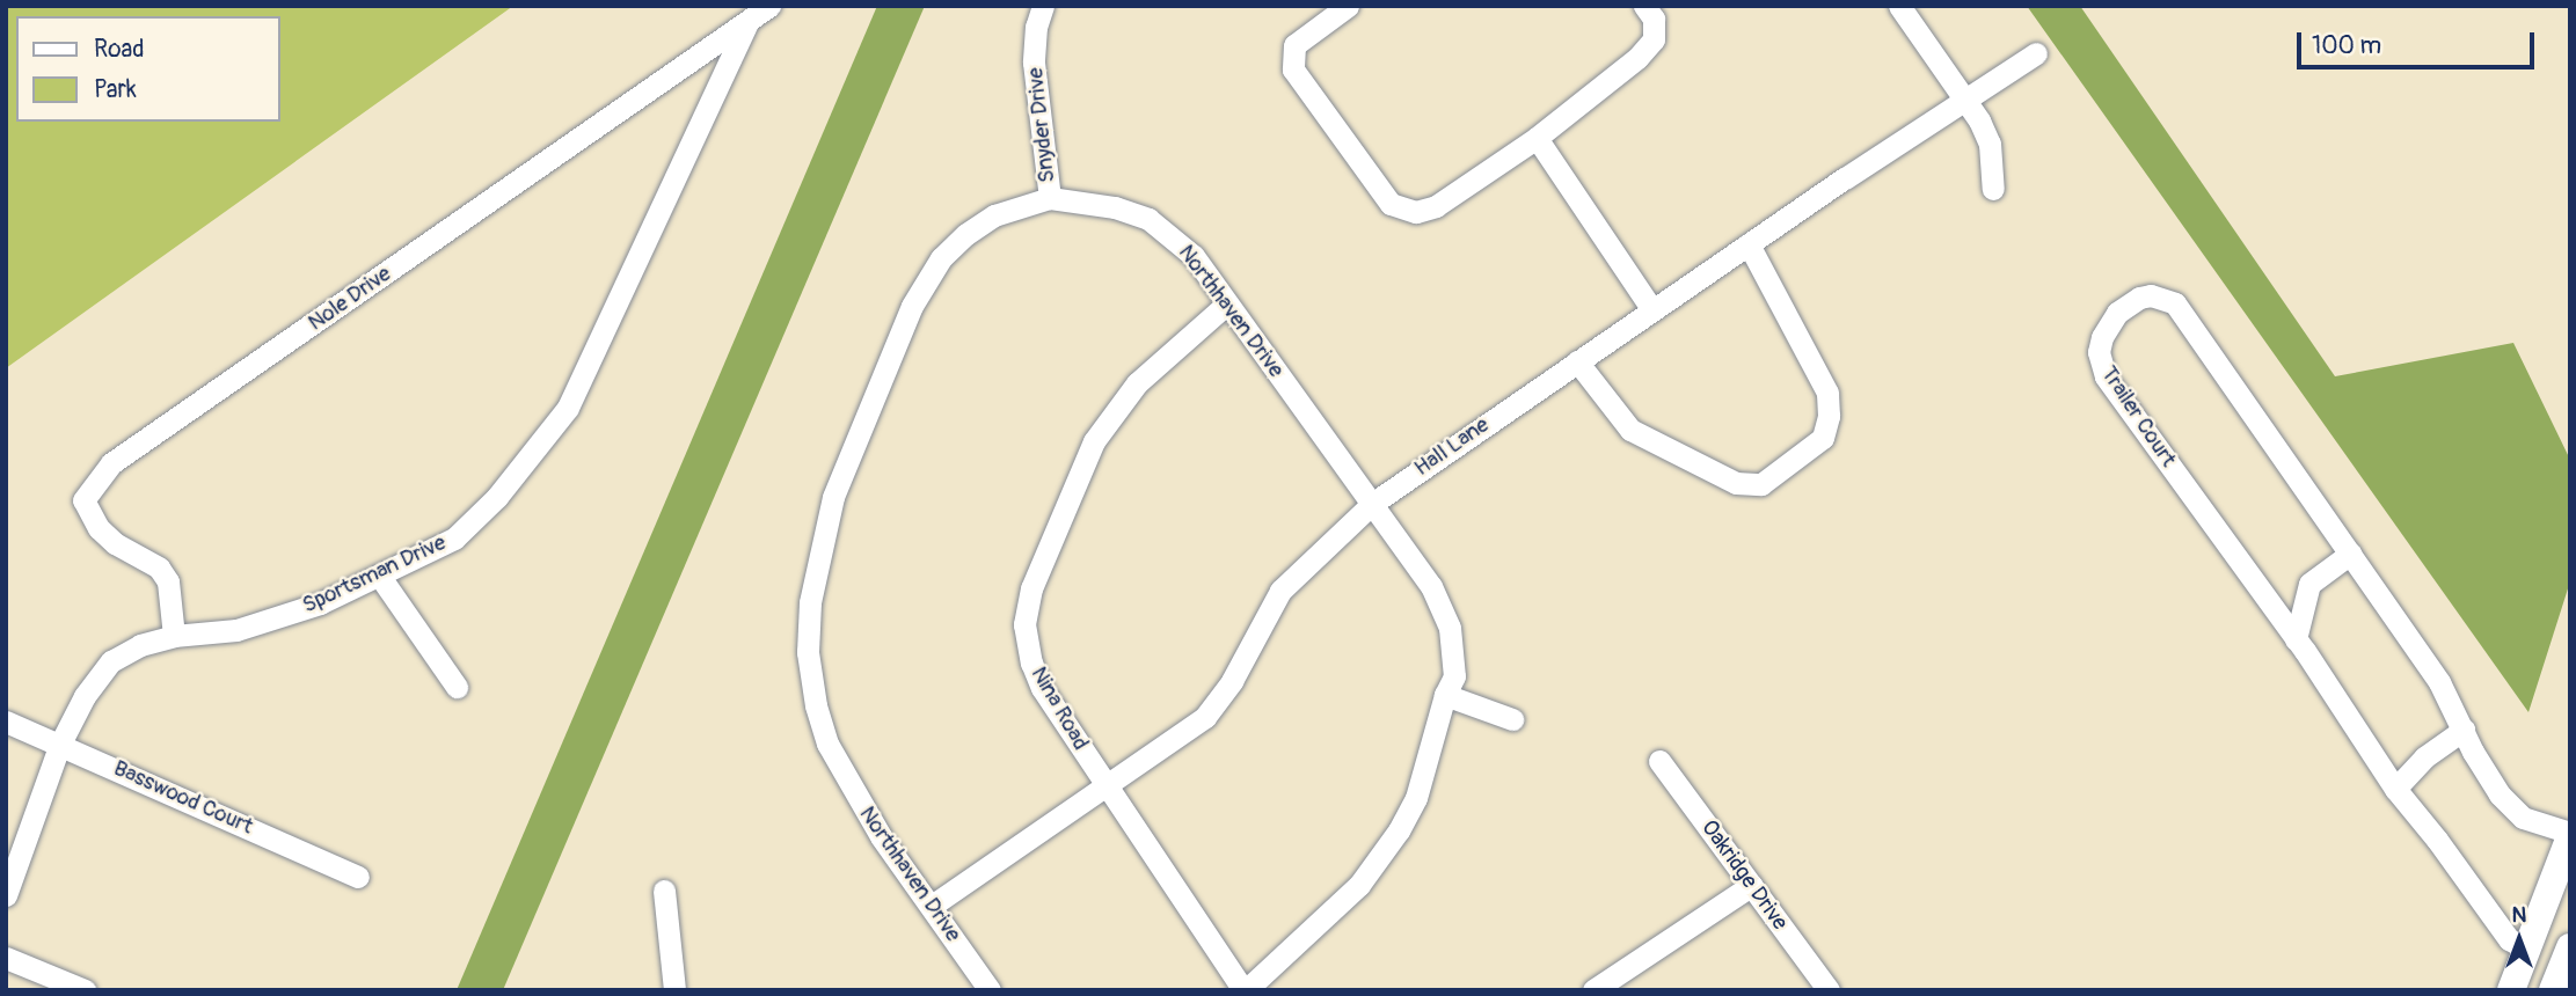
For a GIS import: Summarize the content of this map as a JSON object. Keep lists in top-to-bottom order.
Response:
{
  "streets": {
    "street": [
      "Snyder Drive",
      "Nole Drive",
      "Northhaven Drive",
      "Trailer Court",
      "Hall Lane",
      "Sportsman Drive",
      "Nina Road",
      "Basswood Court",
      "Oakridge Drive"
    ]
  },
  "crossings": [
    ["Snyder Drive", "Northhaven Drive"],
    ["Nole Drive", "Sportsman Drive"],
    ["Northhaven Drive", "Hall Lane"],
    ["Northhaven Drive", "Nina Road"],
    ["Hall Lane", "Nina Road"],
    ["Sportsman Drive", "Basswood Court"]
  ],
  "legend": ["Road", "Park"],
  "scale_bar": "100 m",
  "north": "top"
}
